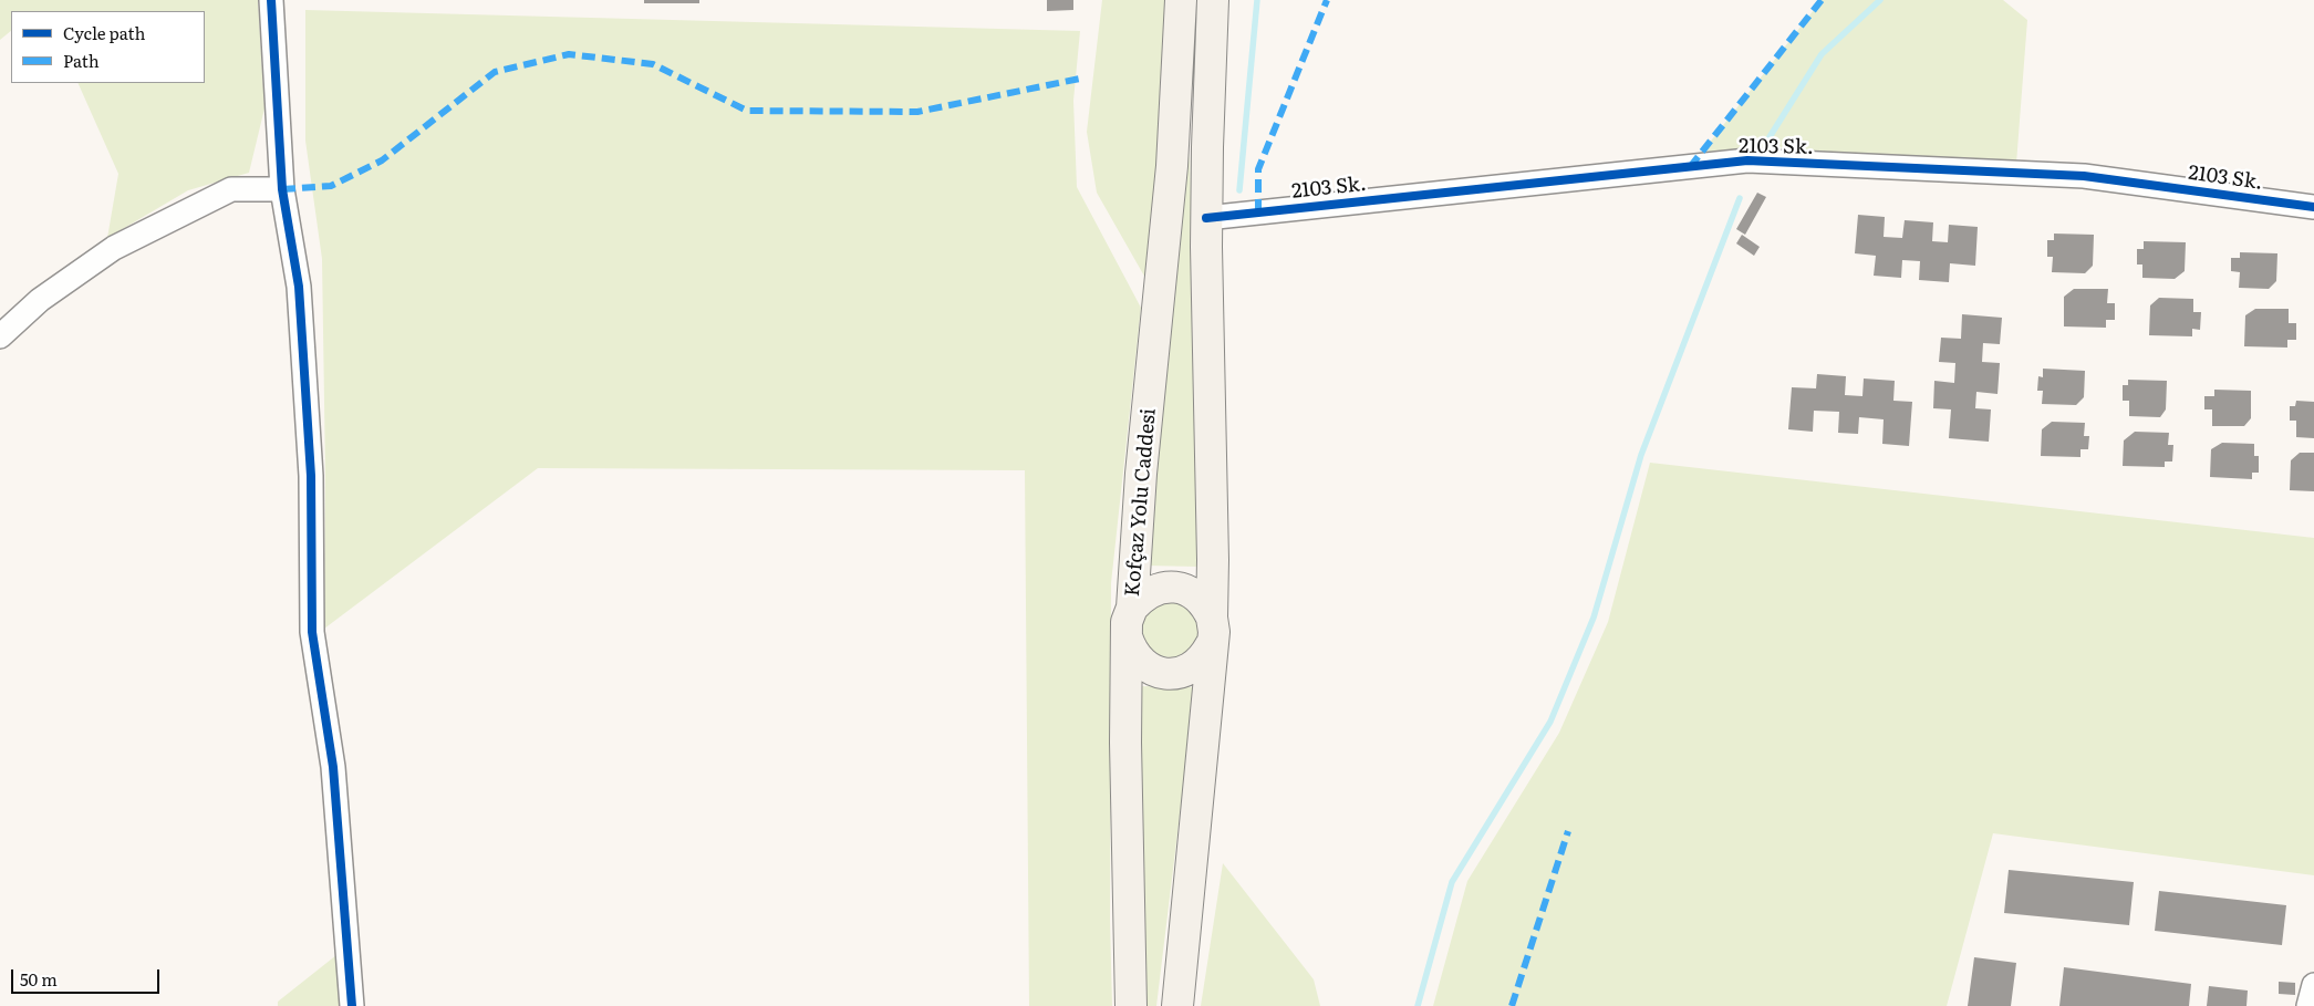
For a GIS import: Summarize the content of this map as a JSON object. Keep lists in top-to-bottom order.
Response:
{
  "streets": {
    "main road": ["Kofçaz Yolu Caddesi"],
    "street": ["2103 Sk."]
  },
  "legend": ["Cycle path", "Path"],
  "scale_bar": "50 m"
}
